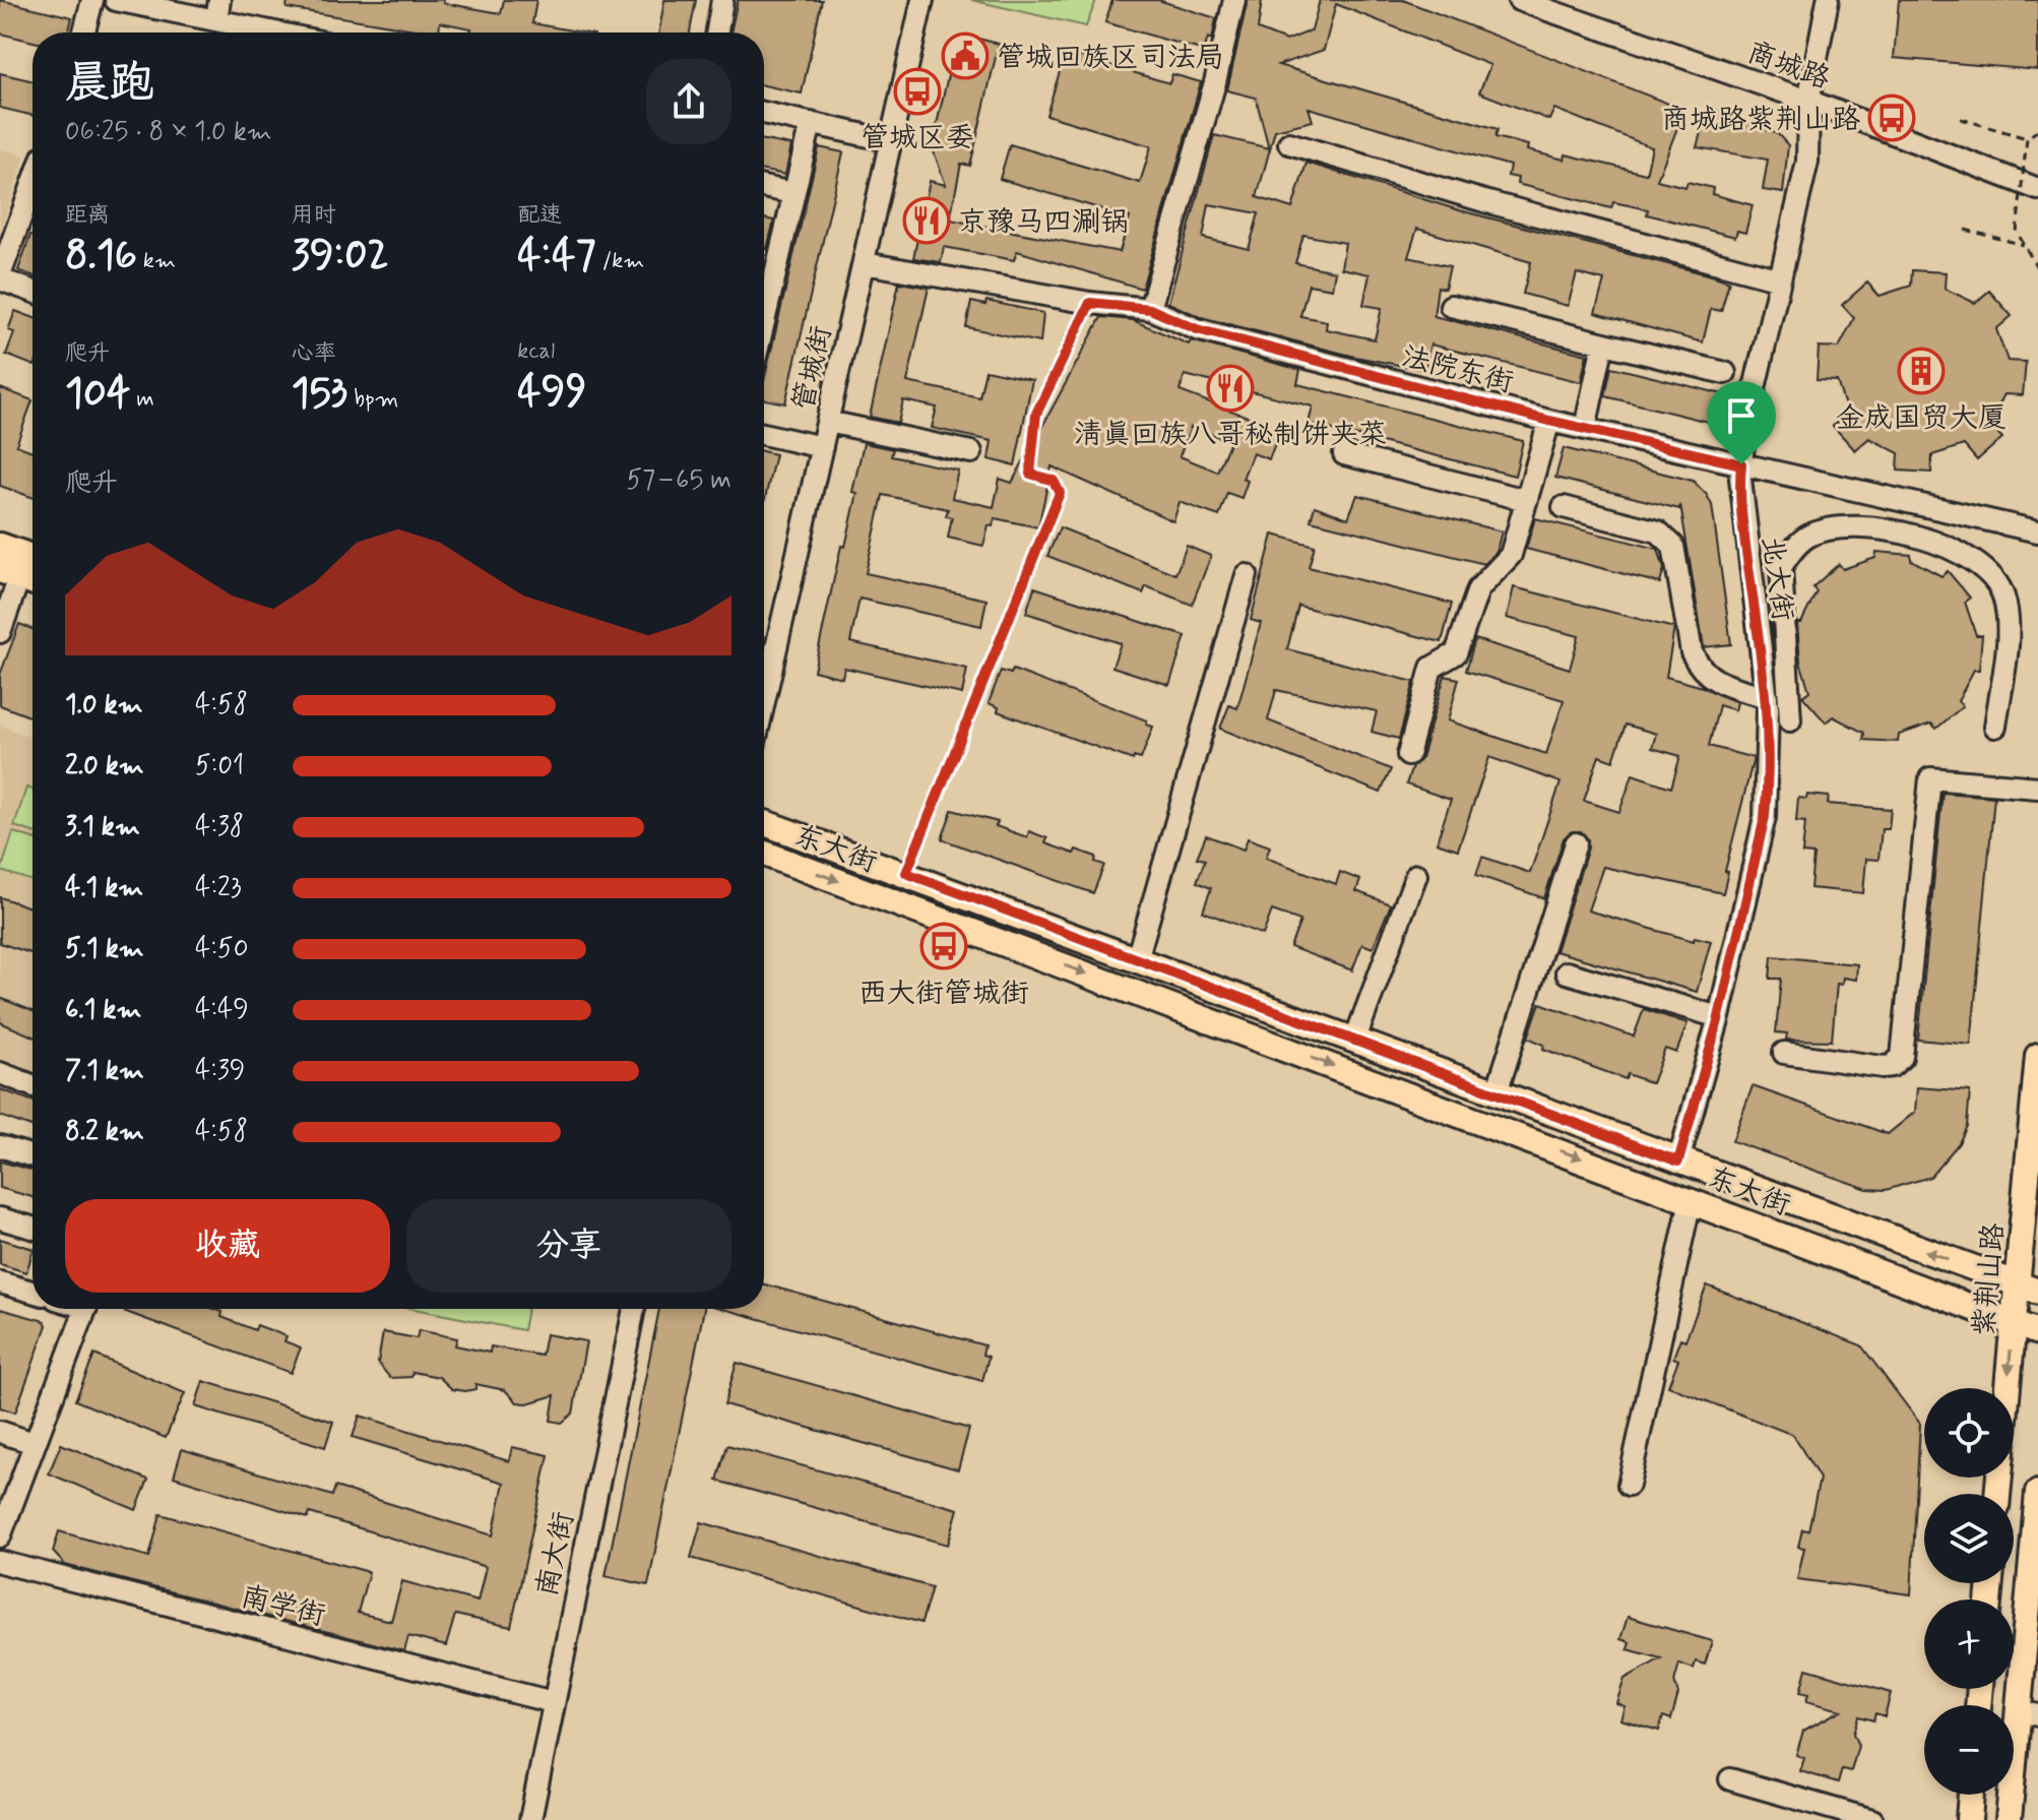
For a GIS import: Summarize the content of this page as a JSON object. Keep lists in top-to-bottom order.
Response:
{
  "streets": {
    "main road": ["东大街", "紫荆山路"],
    "street": [
      "商城路",
      "管城街",
      "法院东街",
      "北大街",
      "南大街",
      "南学街"
    ]
  },
  "crossings": [
    ["商城路", "北大街"],
    ["管城街", "法院东街"],
    ["法院东街", "北大街"],
    ["北大街", "东大街"],
    ["东大街", "紫荆山路"],
    ["南大街", "南学街"]
  ],
  "one_way": ["紫荆山路"],
  "places": {
    "public building": ["管城回族区司法局"],
    "bus stop": ["管城区委", "商城路紫荆山路", "西大街管城街"],
    "restaurant": ["京豫马四涮锅", "清真回族八哥秘制饼夹菜"],
    "building": ["金成国贸大厦"]
  },
  "page": {
    "heading": ["晨跑", "06:25 · 8 × 1.0 km"],
    "stats": [
      ["距离", "8.16 km"],
      ["用时", "39:02"],
      ["配速", "4:47 /km"],
      ["爬升", "104 m"],
      ["心率", "153 bpm"],
      ["kcal", "499"]
    ],
    "chart": ["爬升", "57–65 m"],
    "list": [
      {
        "name": "1.0 km",
        "note": "4:58"
      },
      {
        "name": "2.0 km",
        "note": "5:01"
      },
      {
        "name": "3.1 km",
        "note": "4:38"
      },
      {
        "name": "4.1 km",
        "note": "4:23"
      },
      {
        "name": "5.1 km",
        "note": "4:50"
      },
      {
        "name": "6.1 km",
        "note": "4:49"
      },
      {
        "name": "7.1 km",
        "note": "4:39"
      },
      {
        "name": "8.2 km",
        "note": "4:58"
      }
    ],
    "buttons": ["收藏", "分享"],
    "map_buttons": ["+", "−"]
  }
}
